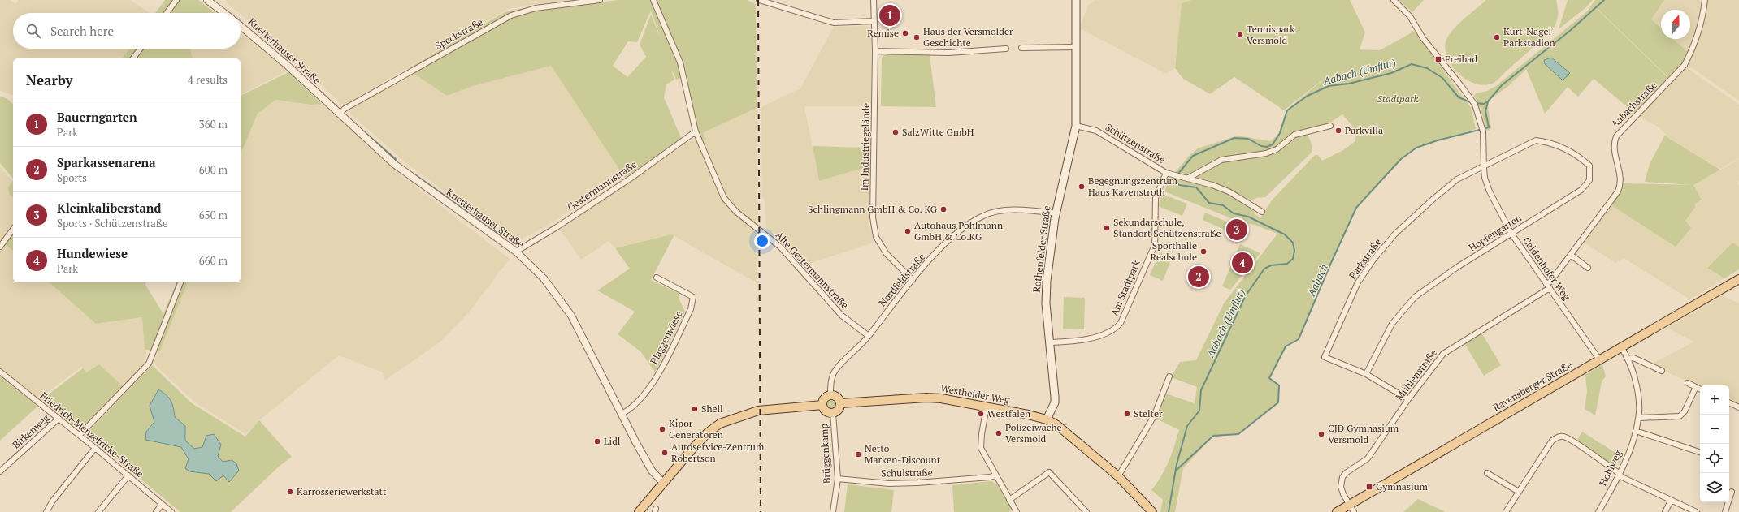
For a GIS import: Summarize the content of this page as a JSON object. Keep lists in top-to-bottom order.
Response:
{
  "streets": {
    "main road": ["Rothenfelder Straße", "Ravensberger Straße", "Westheider Weg"],
    "street": [
      "Speckstraße",
      "Knetterhauser Straße",
      "Aabachstraße",
      "Schützenstraße",
      "Im Industriegelände",
      "Gestermannstraße",
      "Hopfengarten",
      "Parkstraße",
      "Caldenhofer Weg",
      "Alte Gestermannstraße",
      "Nordfeldstraße",
      "Am Stadtpark",
      "Plaggenwiese",
      "Mühlenstraße",
      "Birkenweg",
      "Friedrich-Menzefricke-Straße",
      "Brüggenkamp",
      "Hohlweg",
      "Schulstraße"
    ]
  },
  "crossings": [
    ["Speckstraße", "Knetterhauser Straße"],
    ["Knetterhauser Straße", "Gestermannstraße"],
    ["Knetterhauser Straße", "Plaggenwiese"],
    ["Aabachstraße", "Caldenhofer Weg"],
    ["Aabachstraße", "Mühlenstraße"],
    ["Schützenstraße", "Rothenfelder Straße"],
    ["Schützenstraße", "Am Stadtpark"],
    ["Im Industriegelände", "Nordfeldstraße"],
    ["Gestermannstraße", "Alte Gestermannstraße"],
    ["Hopfengarten", "Parkstraße"],
    ["Hopfengarten", "Caldenhofer Weg"],
    ["Rothenfelder Straße", "Nordfeldstraße"],
    ["Rothenfelder Straße", "Am Stadtpark"],
    ["Rothenfelder Straße", "Westheider Weg"],
    ["Parkstraße", "Caldenhofer Weg"],
    ["Caldenhofer Weg", "Mühlenstraße"],
    ["Caldenhofer Weg", "Ravensberger Straße"],
    ["Alte Gestermannstraße", "Nordfeldstraße"],
    ["Nordfeldstraße", "Westheider Weg"],
    ["Nordfeldstraße", "Brüggenkamp"],
    ["Mühlenstraße", "Ravensberger Straße"],
    ["Ravensberger Straße", "Hohlweg"],
    ["Westheider Weg", "Brüggenkamp"],
    ["Birkenweg", "Friedrich-Menzefricke-Straße"],
    ["Brüggenkamp", "Schulstraße"]
  ],
  "water": ["Aabach (Umflut)", "Aabach"],
  "parks": ["Stadtpark"],
  "places": {
    "other": [
      "Remise",
      "Tennispark Versmold",
      "Haus der Versmolder Geschichte",
      "Kurt-Nagel Parkstadion",
      "Parkvilla",
      "SalzWitte GmbH",
      "Begegnungszentrum Haus Kavenstroth",
      "Schlingmann GmbH & Co. KG",
      "Sekundarschule, Standort Schützenstraße",
      "Autohaus Pohlmann GmbH & Co.KG",
      "Sporthalle Realschule",
      "Shell",
      "Westfalen",
      "Stelter",
      "Kipor Generatoren",
      "Polizeiwache Versmold",
      "CJD Gymnasium Versmold",
      "Lidl",
      "Autoservice-Zentrum Robertson",
      "Netto Marken-Discount",
      "Karrosseriewerkstatt"
    ],
    "transit": ["Freibad", "Gymnasium"]
  },
  "north": "top",
  "page": {
    "pins": [
      "1",
      "3",
      "4",
      "2"
    ],
    "search": "Search here",
    "heading": ["Nearby", "4 results"],
    "list": [
      {
        "mark": "1",
        "name": "Bauerngarten",
        "note": "Park",
        "value": "360 m"
      },
      {
        "mark": "2",
        "name": "Sparkassenarena",
        "note": "Sports",
        "value": "600 m"
      },
      {
        "mark": "3",
        "name": "Kleinkaliberstand",
        "note": "Sports · Schützenstraße",
        "value": "650 m"
      },
      {
        "mark": "4",
        "name": "Hundewiese",
        "note": "Park",
        "value": "660 m"
      }
    ],
    "map_buttons": ["+", "−"]
  }
}
